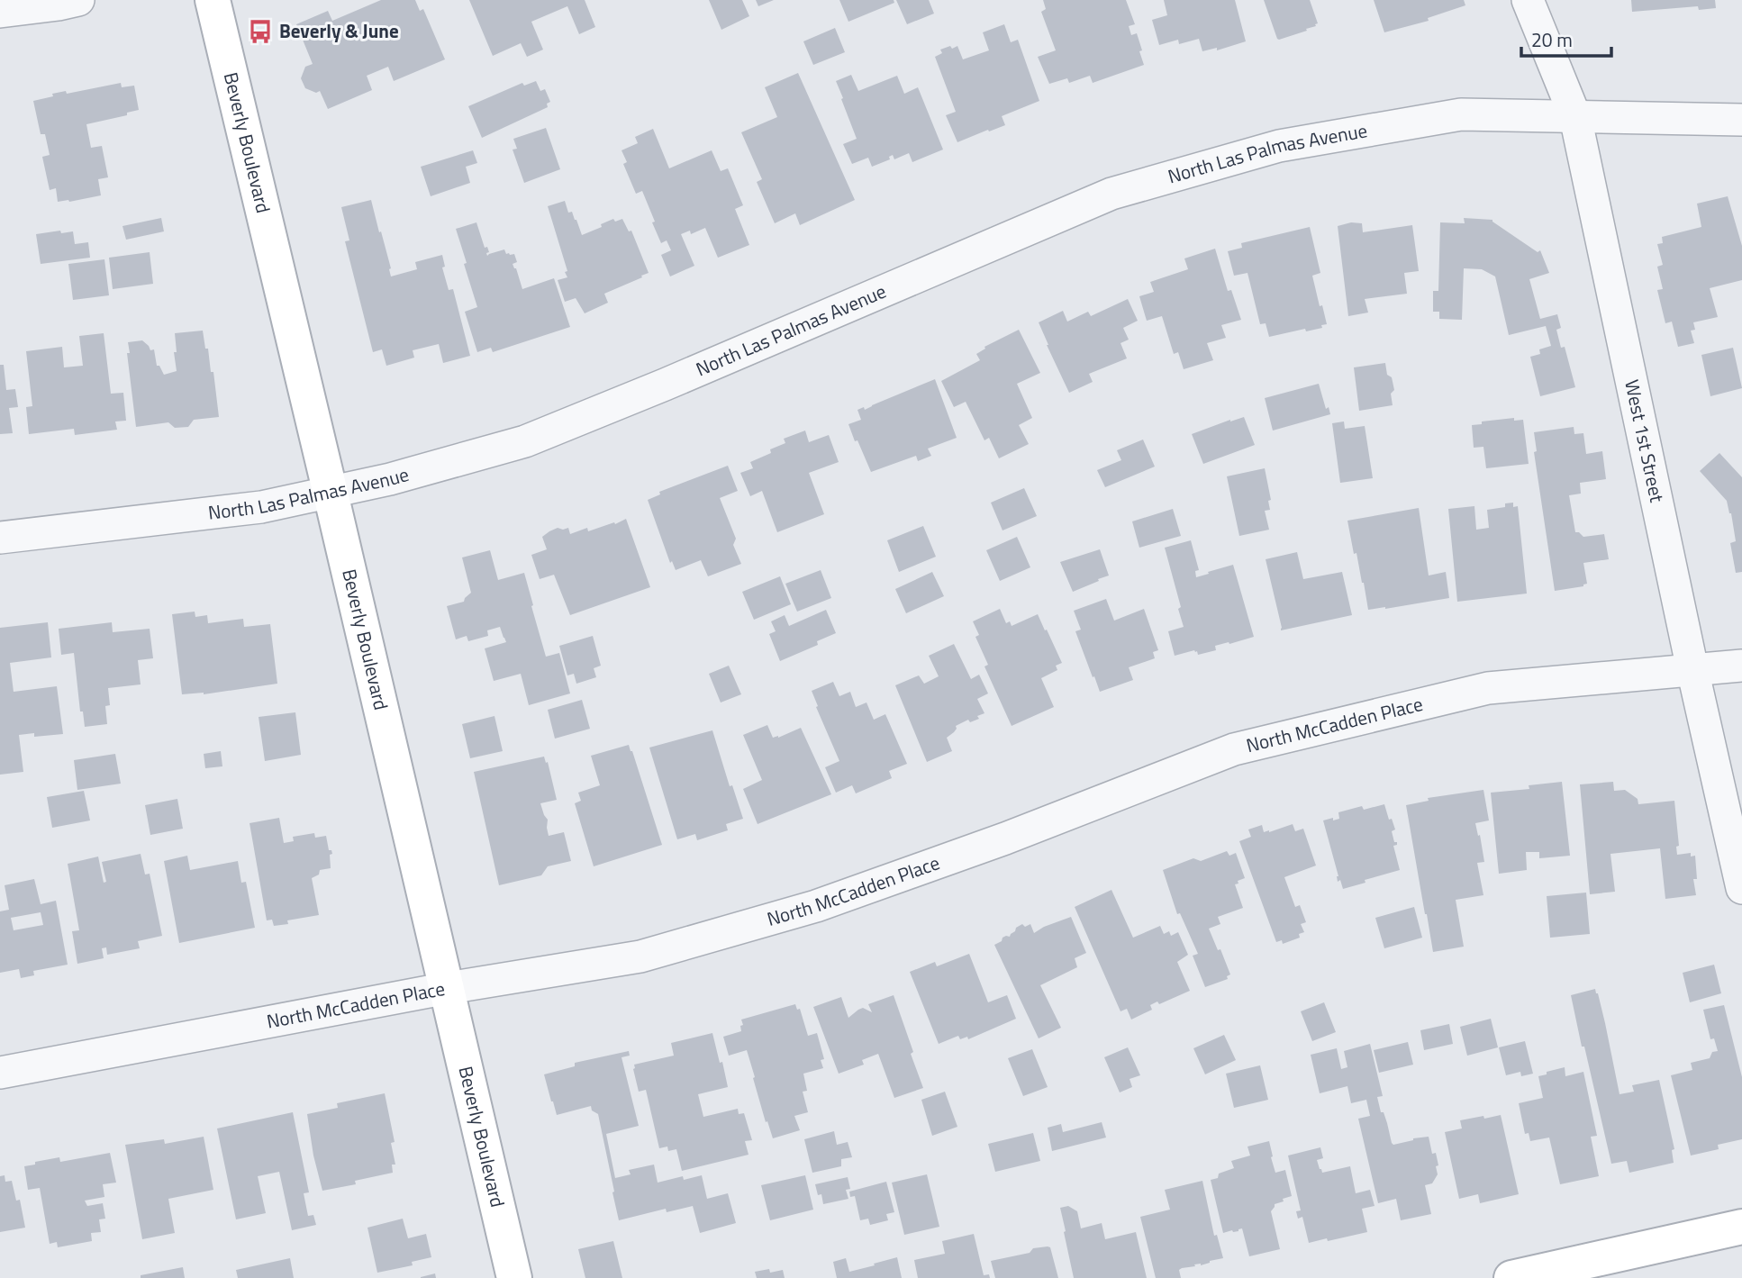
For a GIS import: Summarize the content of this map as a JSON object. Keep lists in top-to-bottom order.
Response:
{
  "streets": {
    "main road": ["Beverly Boulevard"],
    "street": ["North Las Palmas Avenue", "West 1st Street", "North McCadden Place"]
  },
  "crossings": [
    ["Beverly Boulevard", "North Las Palmas Avenue"],
    ["Beverly Boulevard", "North McCadden Place"],
    ["North Las Palmas Avenue", "West 1st Street"],
    ["West 1st Street", "North McCadden Place"]
  ],
  "places": {
    "bus stop": ["Beverly & June"]
  },
  "scale_bar": "20 m"
}
